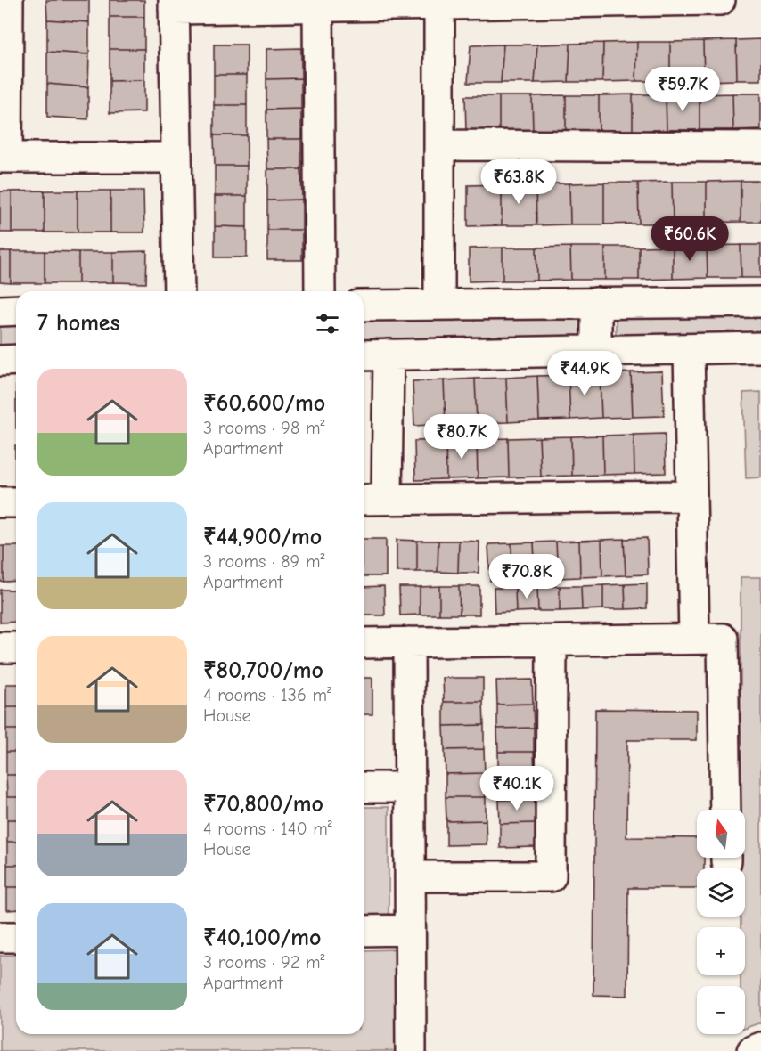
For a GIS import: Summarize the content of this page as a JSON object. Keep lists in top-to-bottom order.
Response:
{
  "north": "top",
  "page": {
    "price": [
      "₹59.7K",
      "₹63.8K",
      "₹60.6K",
      "₹44.9K",
      "₹80.7K",
      "₹70.8K",
      "₹40.1K"
    ],
    "heading": "7 homes",
    "list": [
      {
        "name": "₹60,600/mo",
        "note": "3 rooms · 98 m² · Apartment"
      },
      {
        "name": "₹44,900/mo",
        "note": "3 rooms · 89 m² · Apartment"
      },
      {
        "name": "₹80,700/mo",
        "note": "4 rooms · 136 m² · House"
      },
      {
        "name": "₹70,800/mo",
        "note": "4 rooms · 140 m² · House"
      },
      {
        "name": "₹40,100/mo",
        "note": "3 rooms · 92 m² · Apartment"
      }
    ],
    "map_buttons": ["+", "−"]
  }
}
